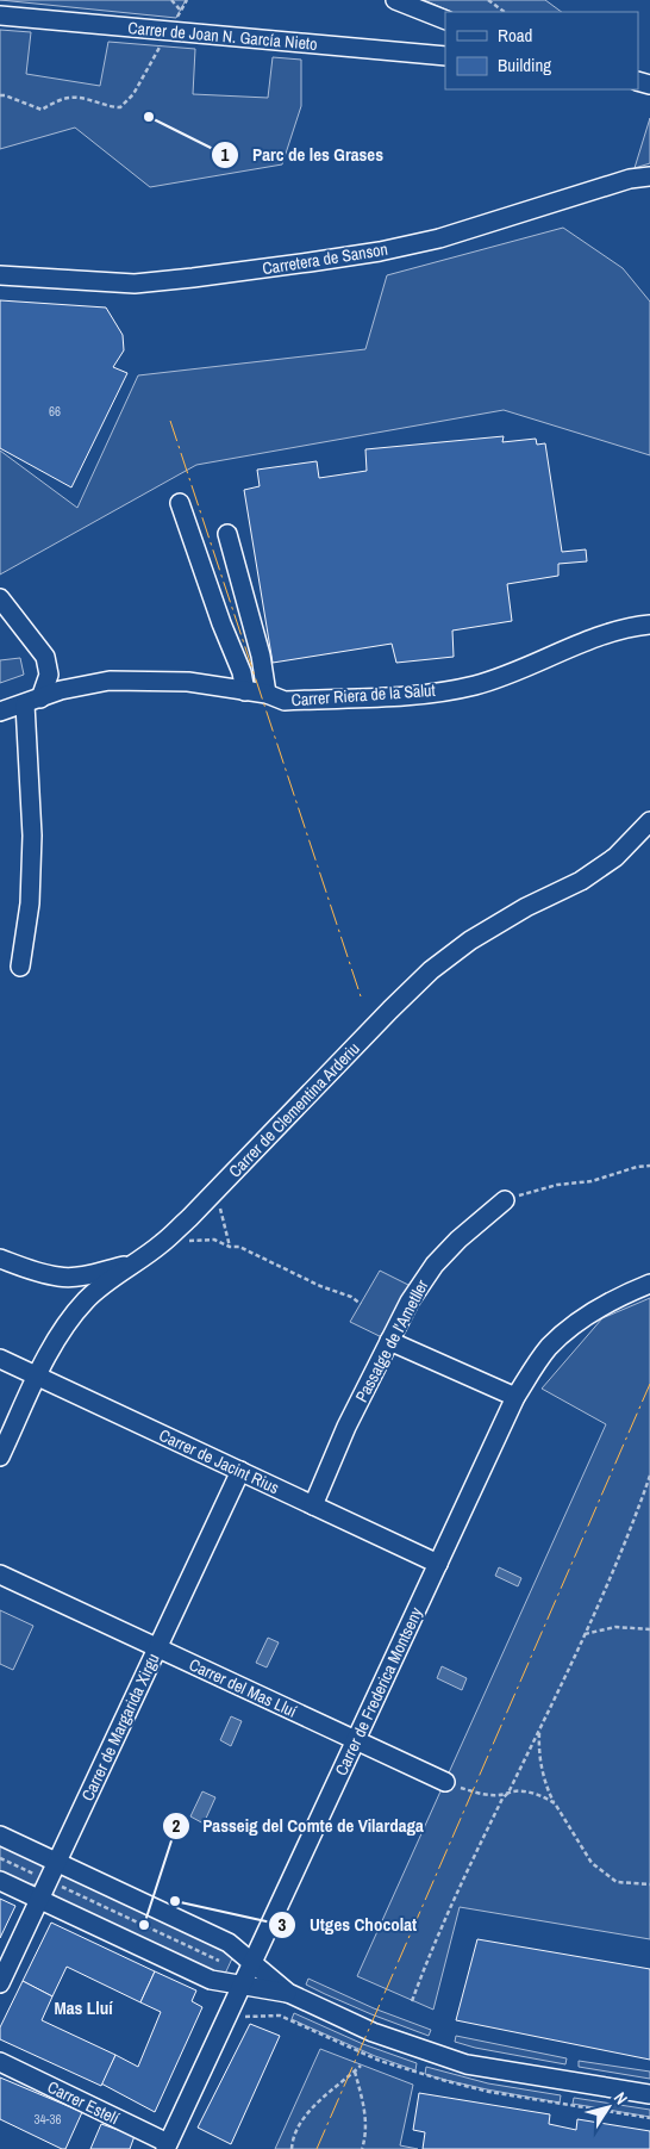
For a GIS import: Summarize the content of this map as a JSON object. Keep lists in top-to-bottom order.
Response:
{
  "streets": {
    "street": [
      "Carrer de Joan N. García Nieto",
      "Carretera de Sanson",
      "Carrer Riera de la Salut",
      "Carrer de Clementina Arderiu",
      "Passatge de l'Ametller",
      "Carrer de Jacint Rius",
      "Carrer del Mas Lluí",
      "Carrer de Frederica Montseny",
      "Carrer de Margarida Xirgu",
      "Carrer Estelí"
    ]
  },
  "crossings": [
    ["Carrer de Clementina Arderiu", "Carrer de Jacint Rius"],
    ["Passatge de l'Ametller", "Carrer de Jacint Rius"],
    ["Carrer de Jacint Rius", "Carrer de Frederica Montseny"],
    ["Carrer de Jacint Rius", "Carrer de Margarida Xirgu"],
    ["Carrer del Mas Lluí", "Carrer de Frederica Montseny"],
    ["Carrer del Mas Lluí", "Carrer de Margarida Xirgu"],
    ["Carrer de Frederica Montseny", "Carrer Estelí"]
  ],
  "districts": ["Mas Lluí"],
  "places": ["Parc de les Grases", "Utges Chocolat", "Passeig del Comte de Vilardaga"],
  "house_numbers": ["66", "34-36"],
  "legend": ["Road", "Building"],
  "north": "top right"
}
